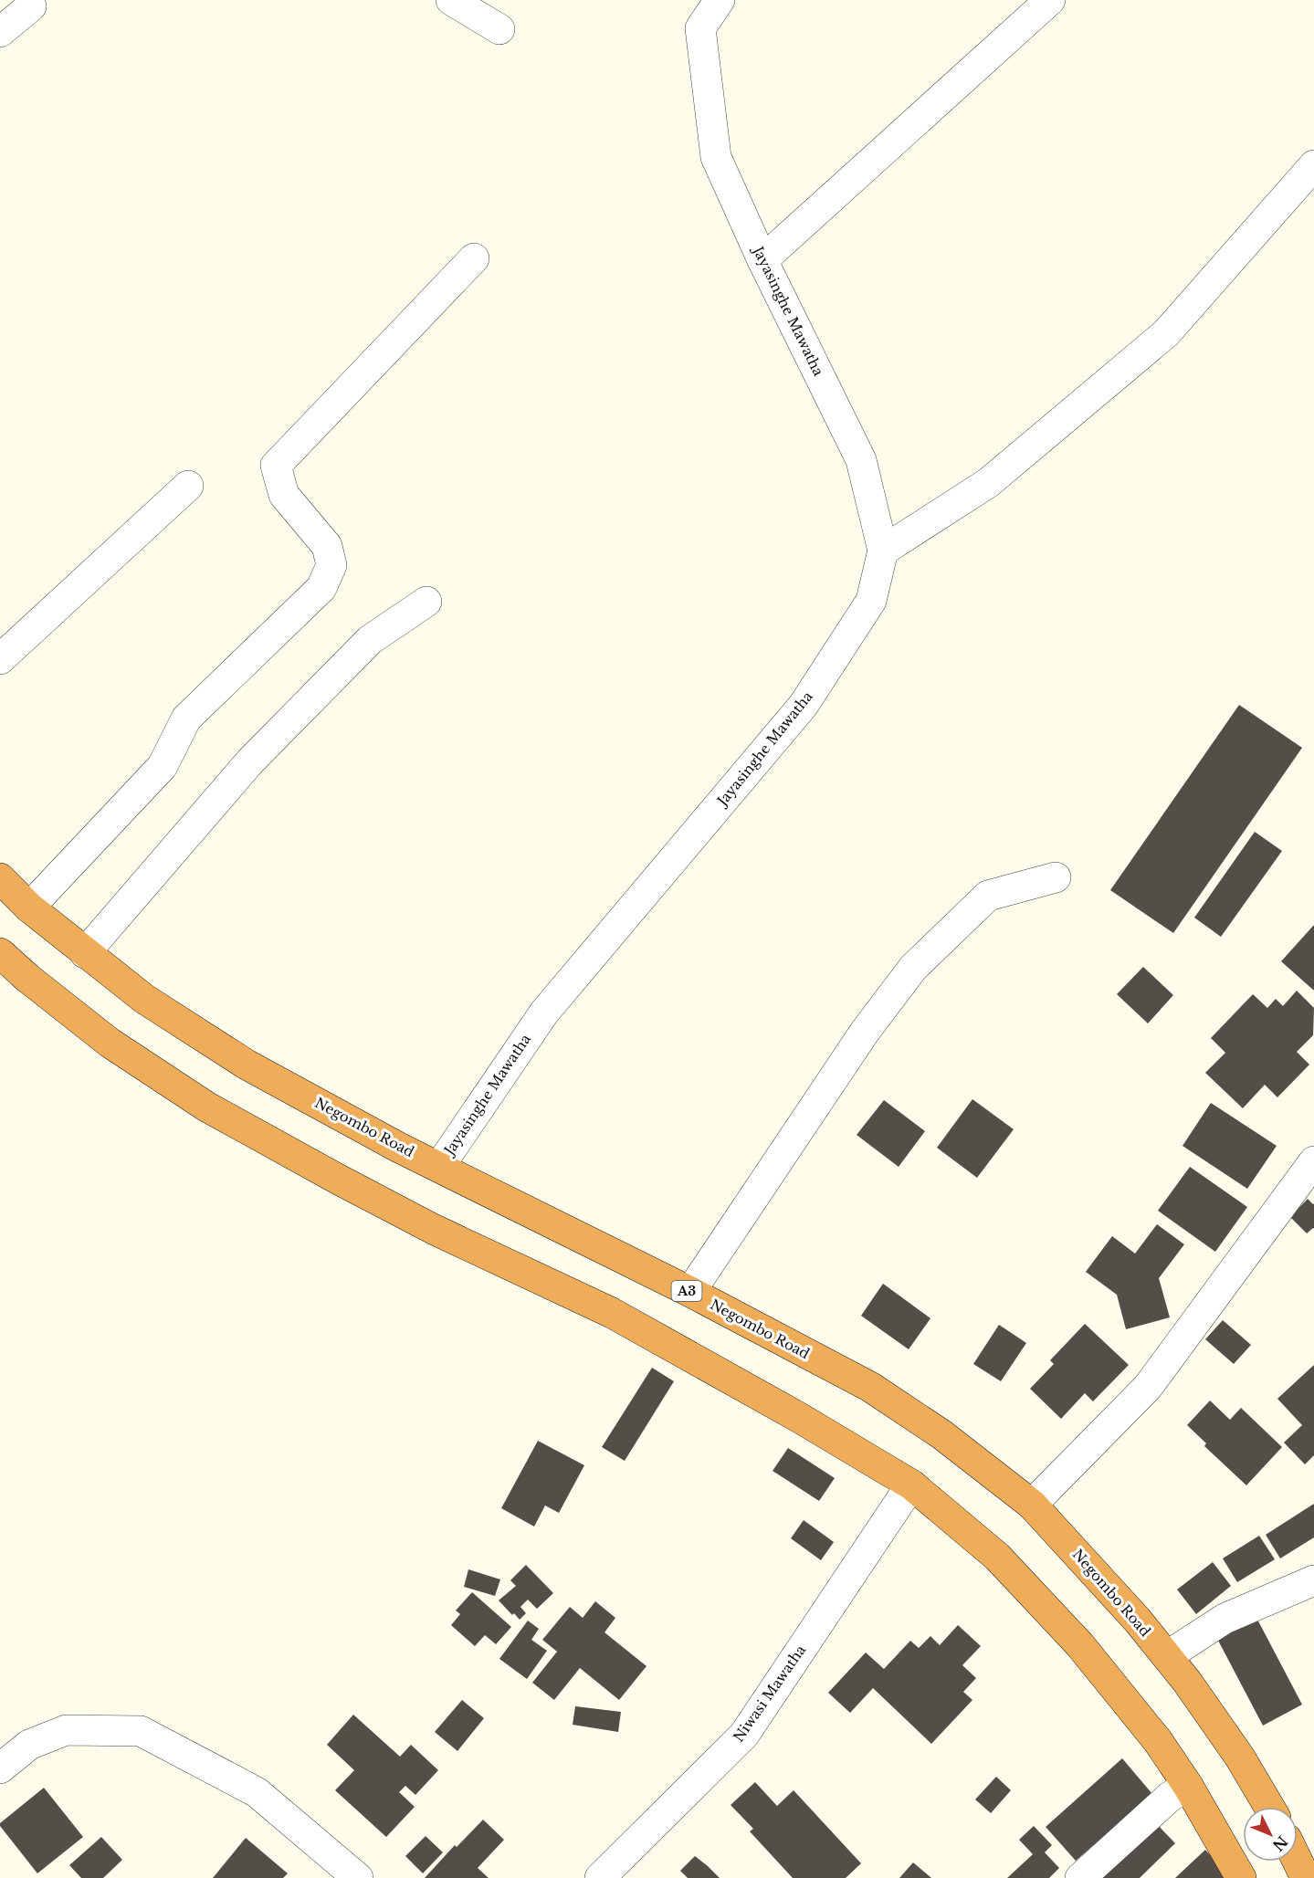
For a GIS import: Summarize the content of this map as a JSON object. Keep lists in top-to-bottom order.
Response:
{
  "streets": {
    "highway": ["Negombo Road", "A3"],
    "street": ["Jayasinghe Mawatha", "Niwasi Mawatha"]
  },
  "crossings": [
    ["Jayasinghe Mawatha", "Negombo Road"]
  ],
  "north": "bottom right"
}
